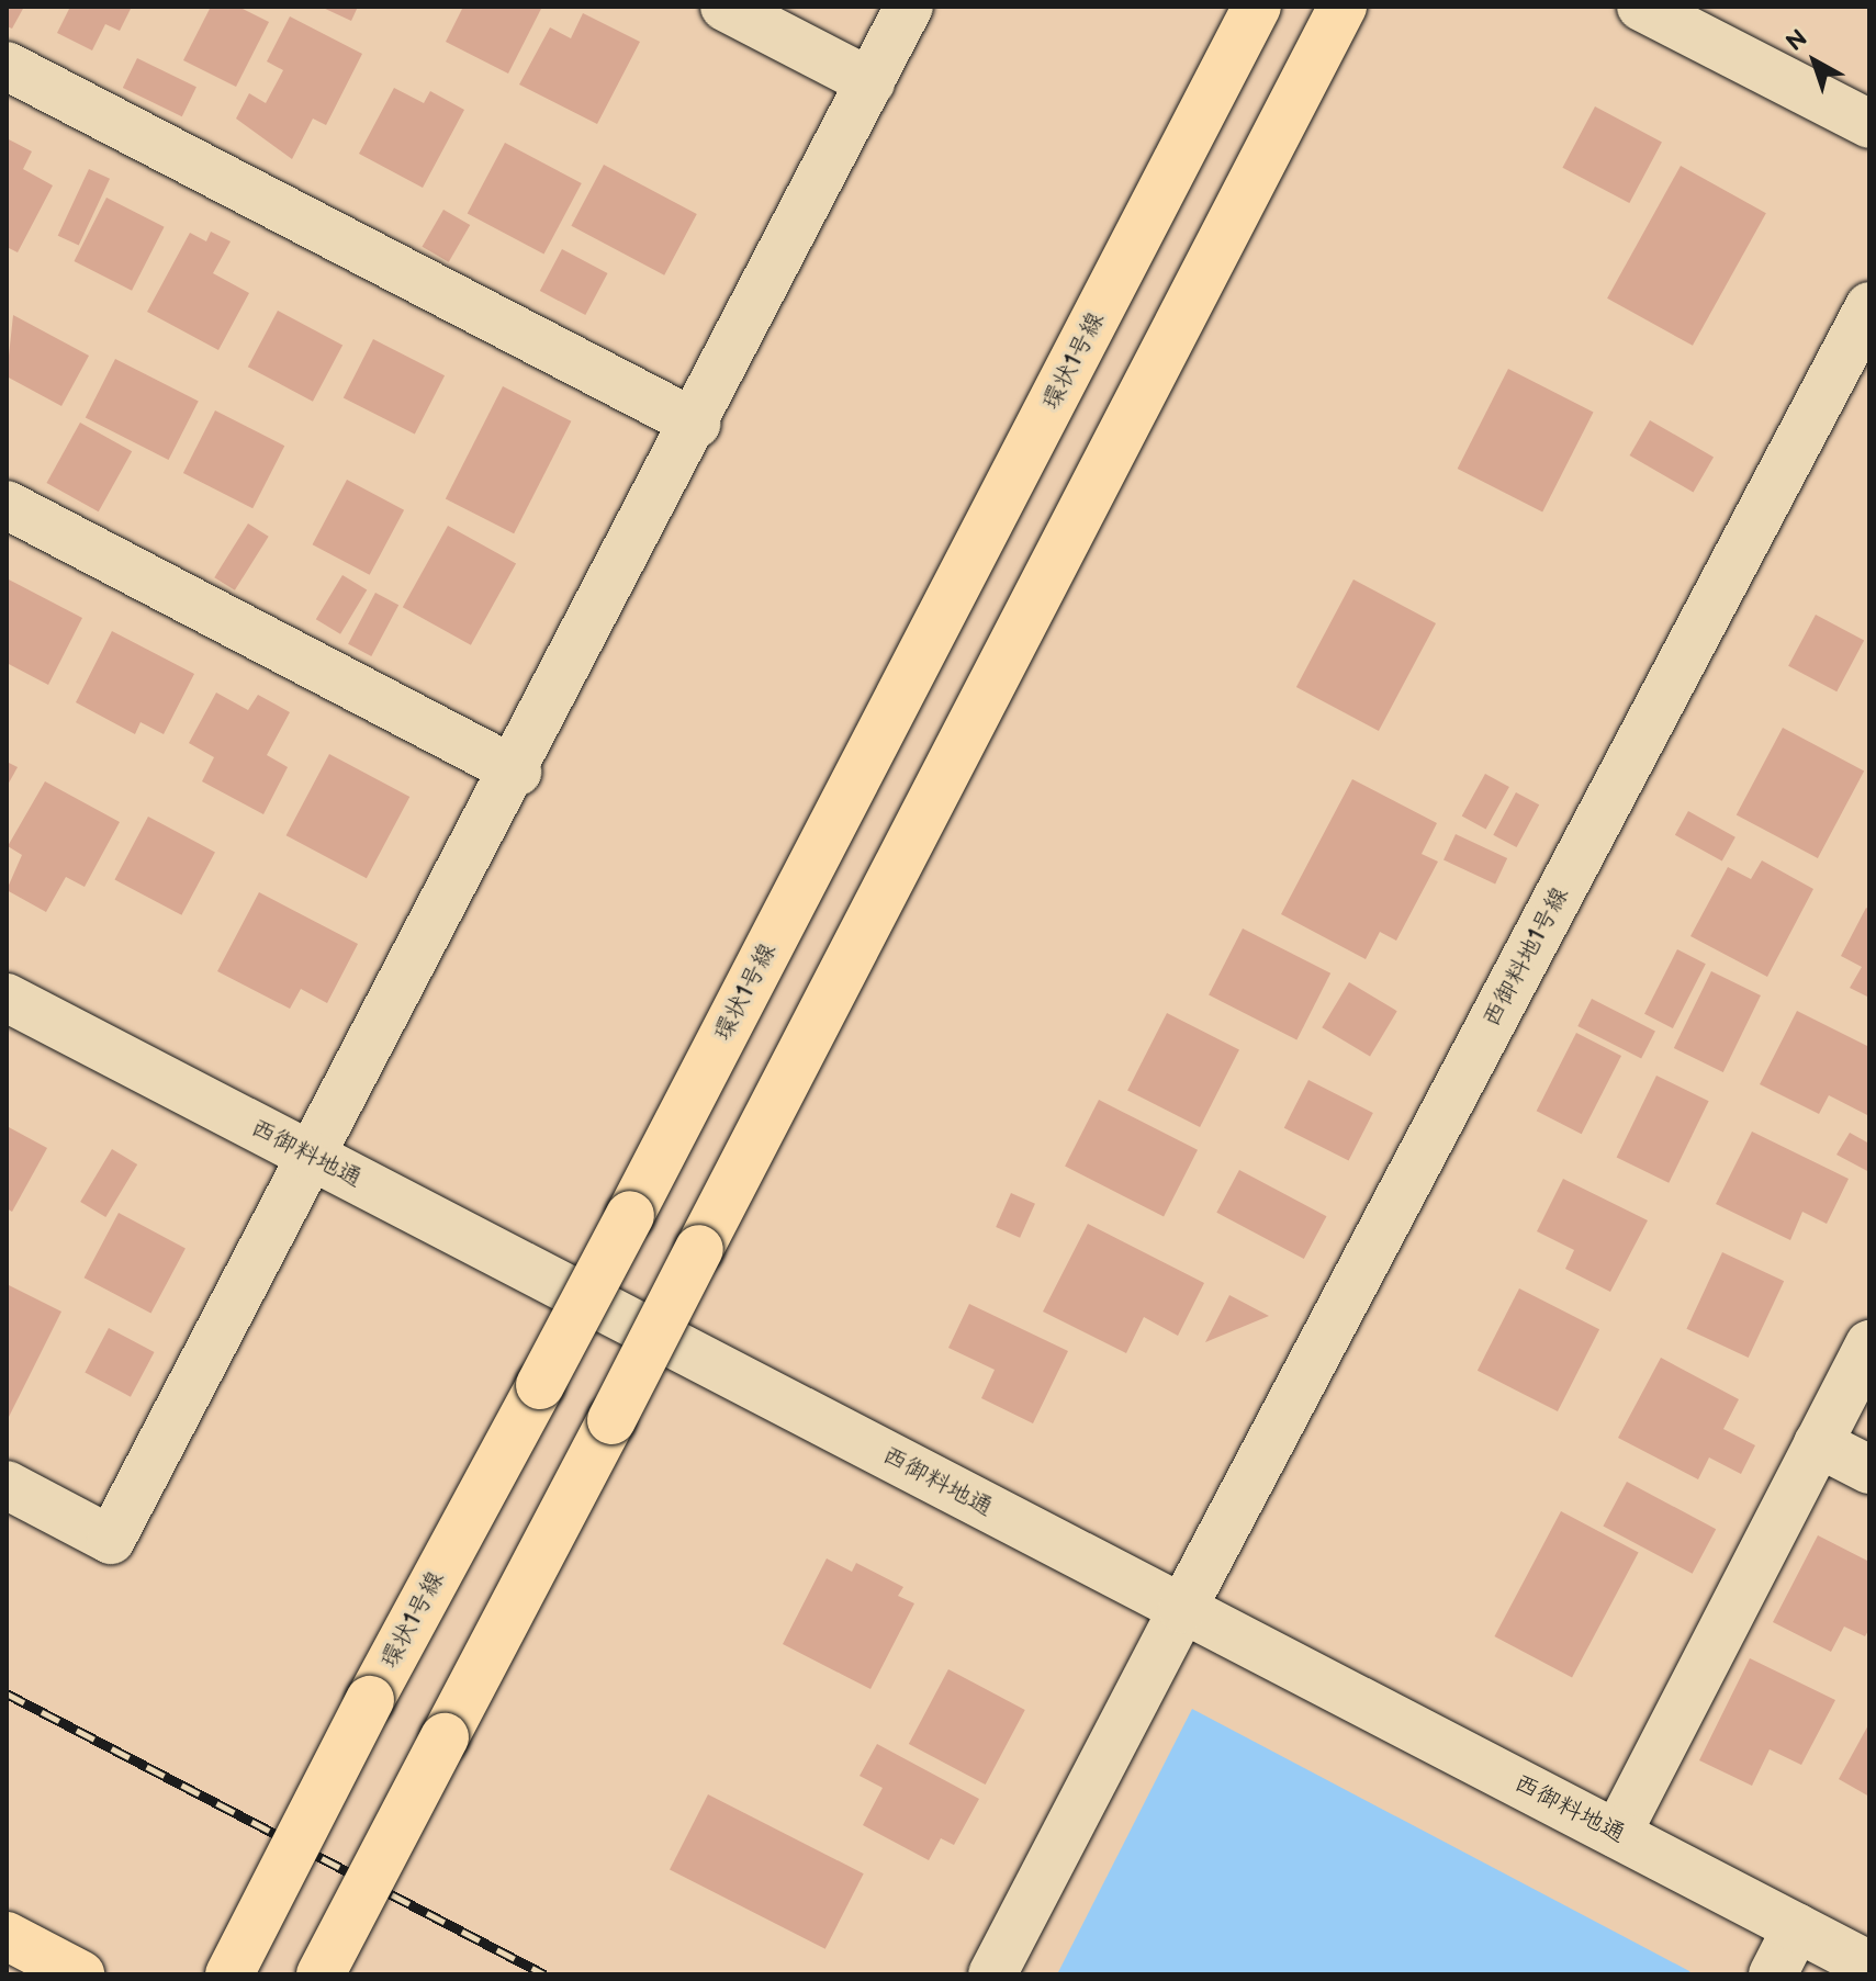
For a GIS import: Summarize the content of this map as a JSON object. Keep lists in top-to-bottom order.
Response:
{
  "streets": {
    "main road": ["環状1号線"],
    "street": ["西御料地1号線", "西御料地通"]
  },
  "crossings": [
    ["西御料地1号線", "西御料地通"]
  ],
  "north": "top left"
}
